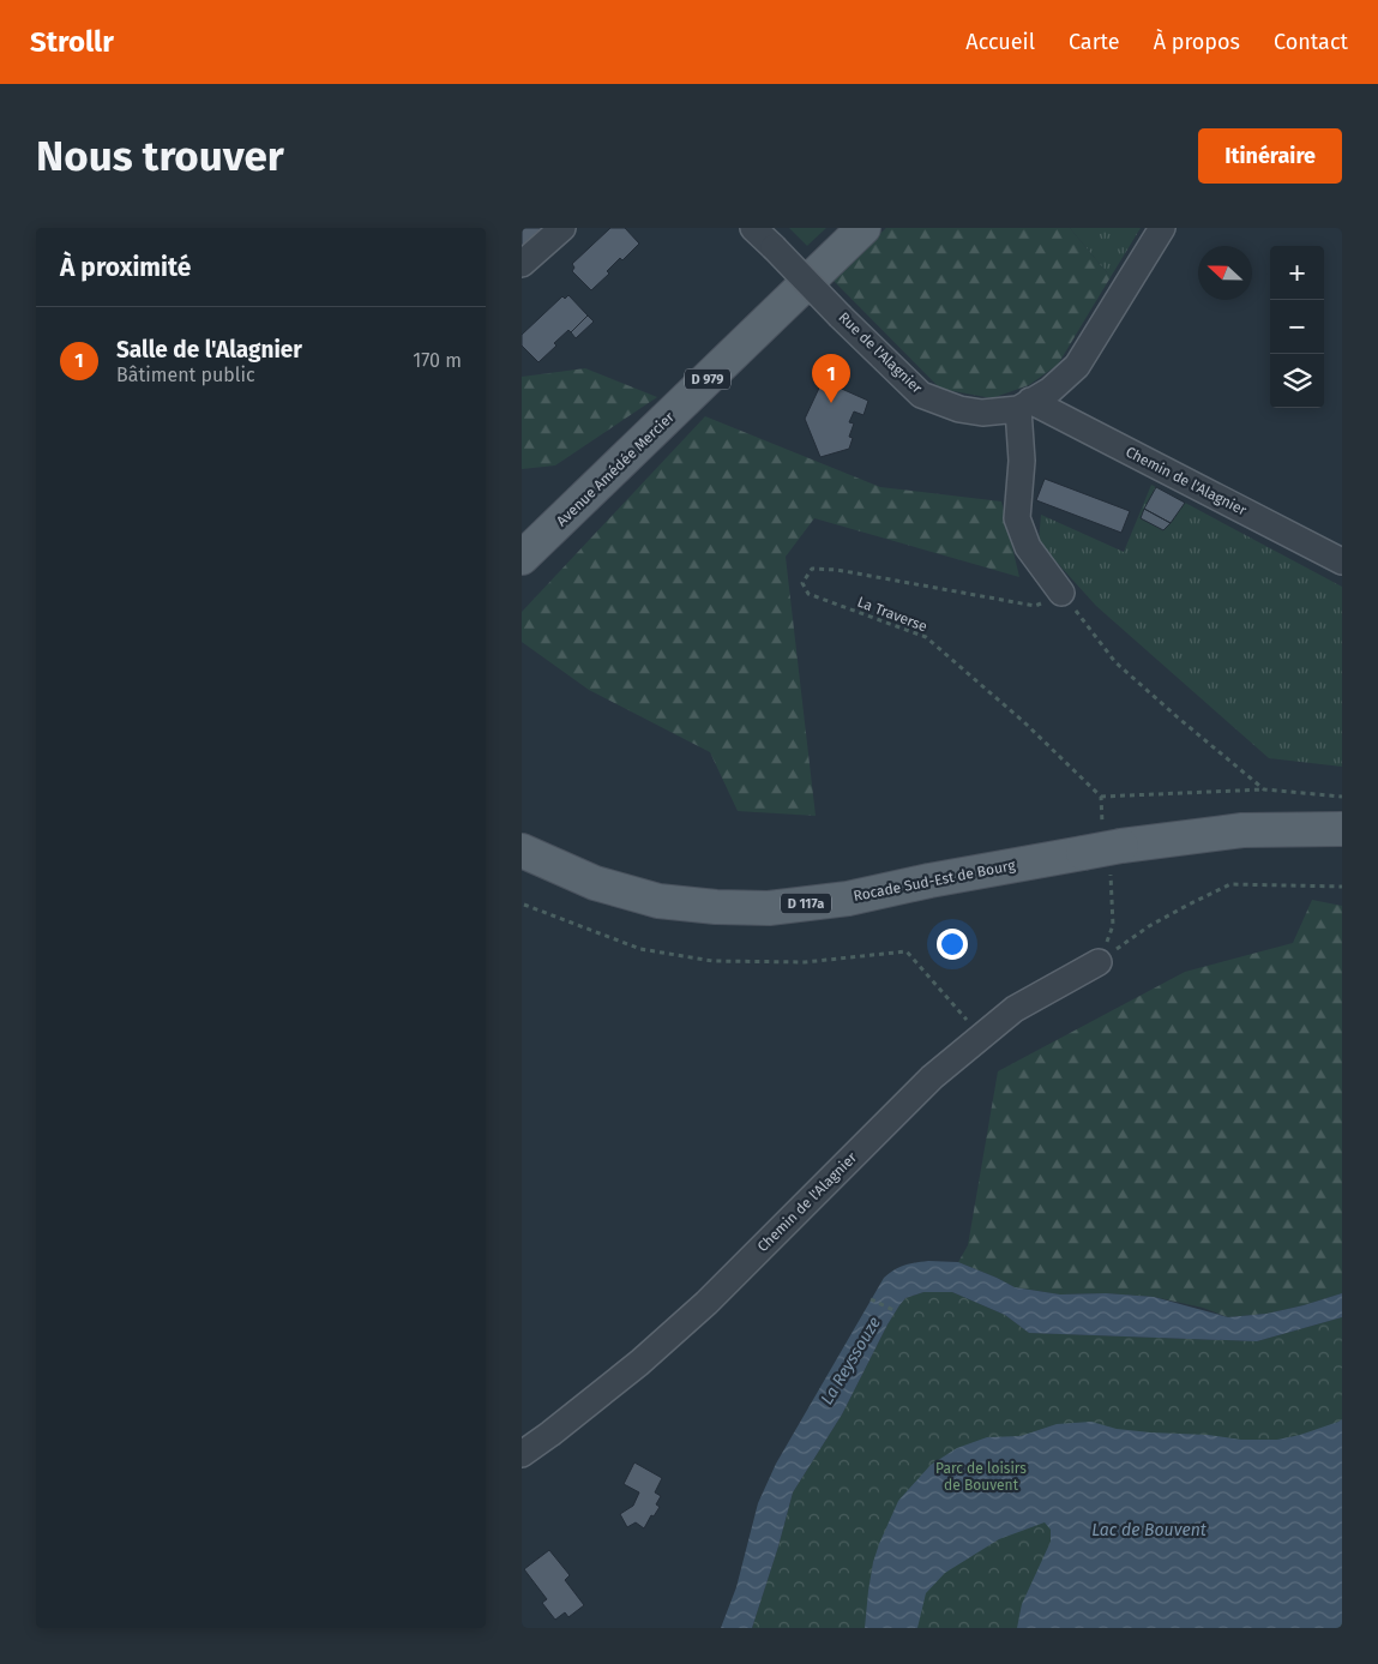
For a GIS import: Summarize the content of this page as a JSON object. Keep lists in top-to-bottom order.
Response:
{
  "streets": {
    "main road": [
      "D 979",
      "Avenue Amédée Mercier",
      "Rocade Sud-Est de Bourg",
      "D 117a"
    ],
    "street": ["Rue de l'Alagnier", "Chemin de l'Alagnier"],
    "path": ["La Traverse"]
  },
  "crossings": [
    ["Rue de l'Alagnier", "Chemin de l'Alagnier"]
  ],
  "water": ["La Reyssouze", "Lac de Bouvent"],
  "parks": ["Parc de loisirs de Bouvent"],
  "north": "left",
  "page": {
    "header": "Strollr",
    "nav": [
      "Accueil",
      "Carte",
      "À propos",
      "Contact"
    ],
    "buttons": "Itinéraire",
    "title": "Nous trouver",
    "heading": "À proximité",
    "map_buttons": ["+", "−"],
    "list": [
      {
        "mark": "1",
        "name": "Salle de l'Alagnier",
        "note": "Bâtiment public",
        "value": "170 m"
      }
    ],
    "pins": "1"
  }
}
